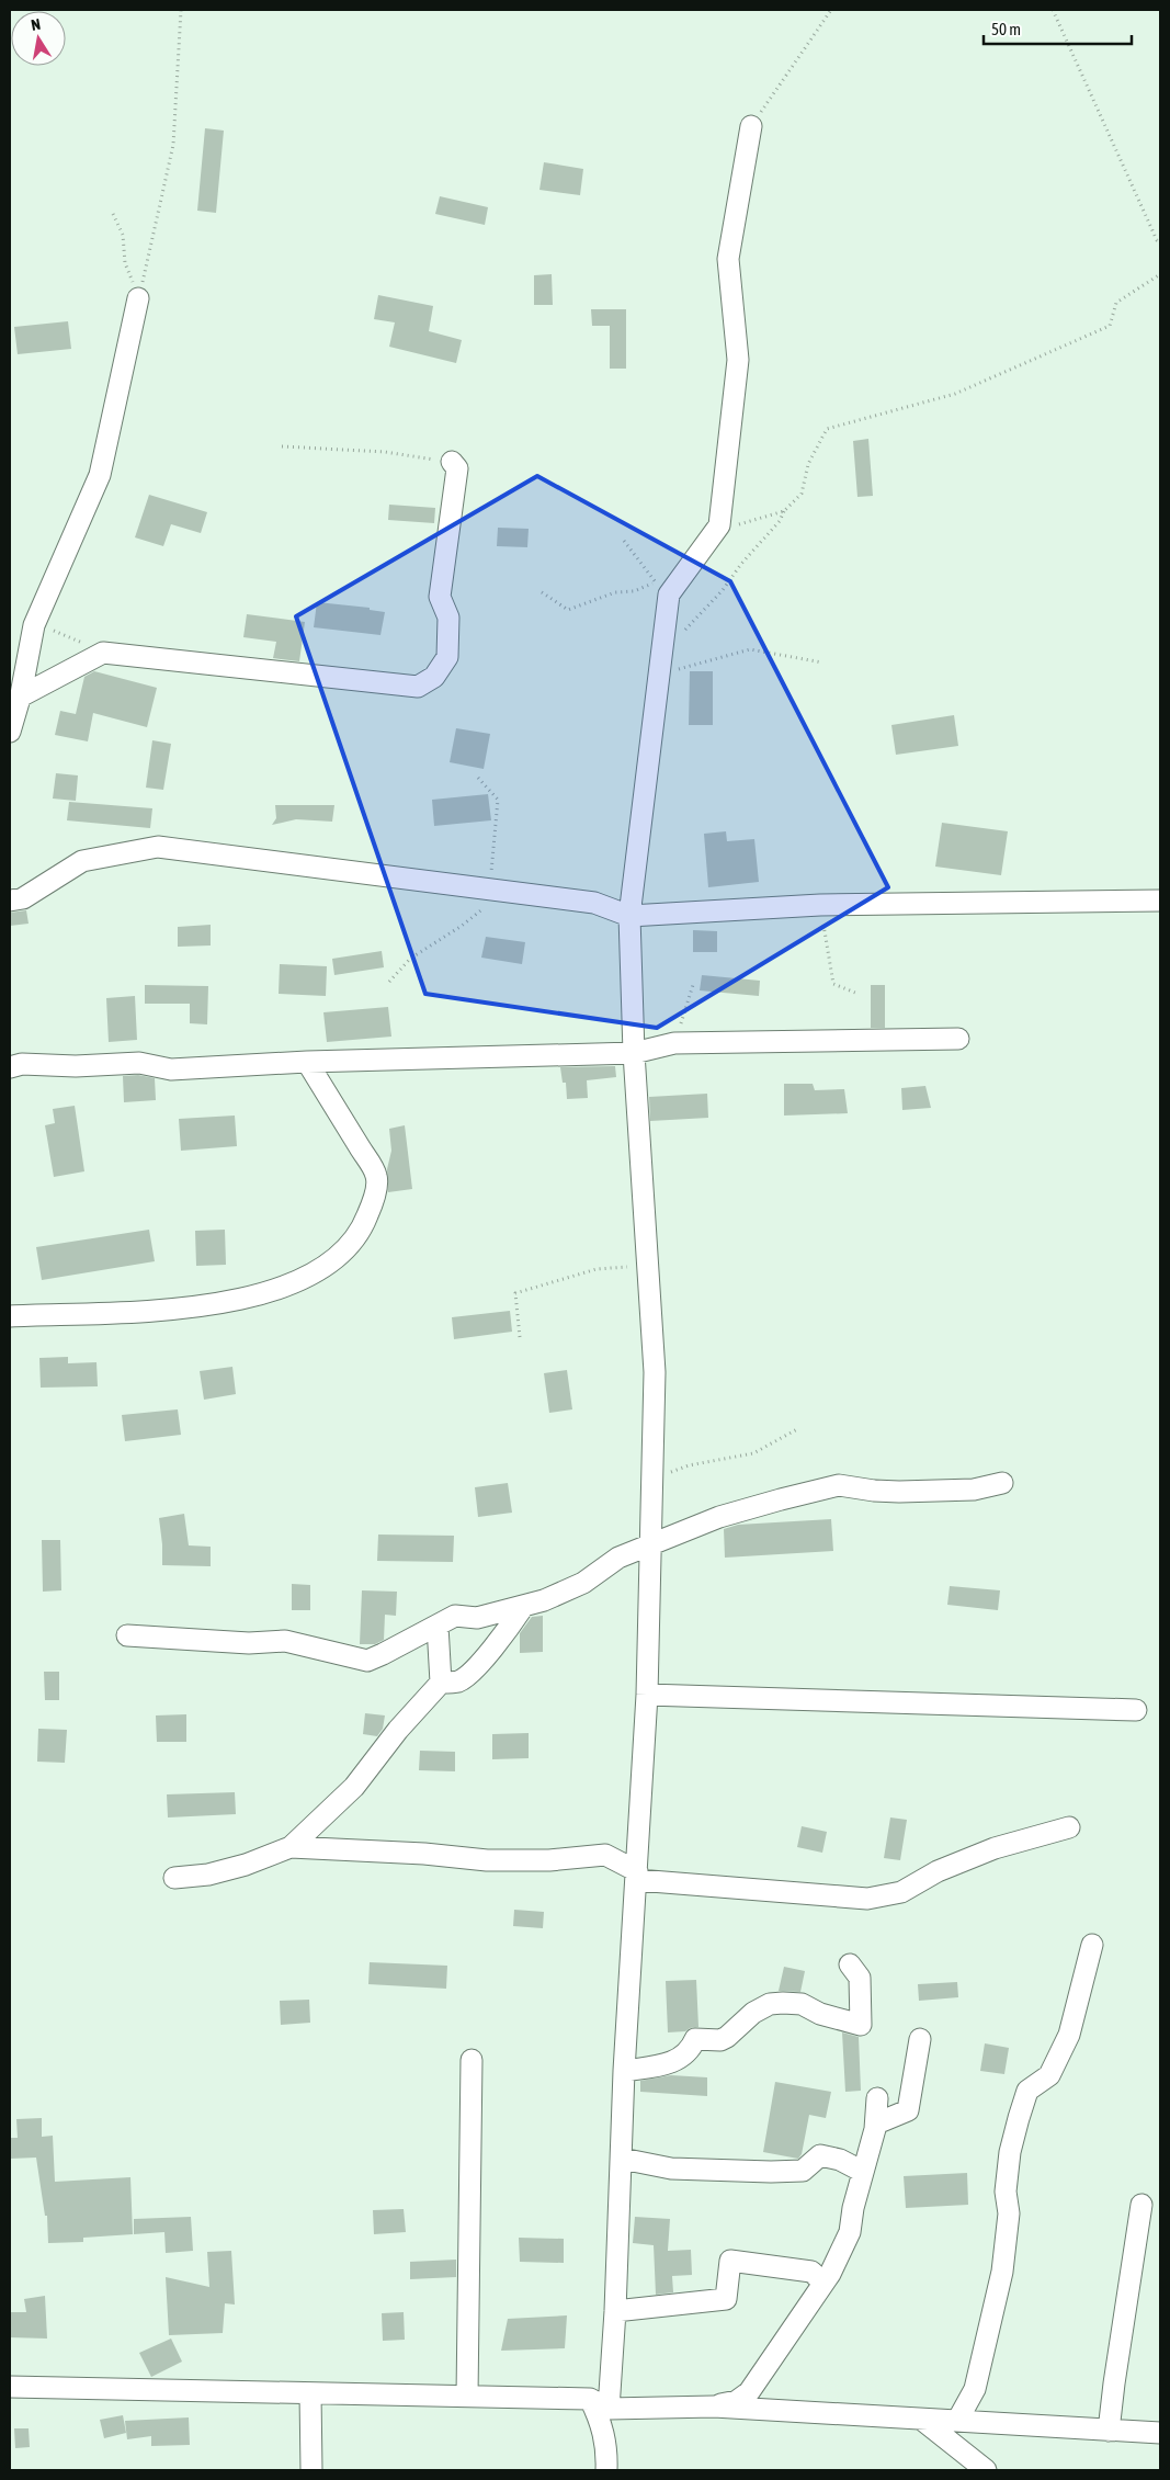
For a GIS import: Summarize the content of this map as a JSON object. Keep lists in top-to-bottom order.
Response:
{
  "scale_bar": "50 m",
  "north": "top"
}
